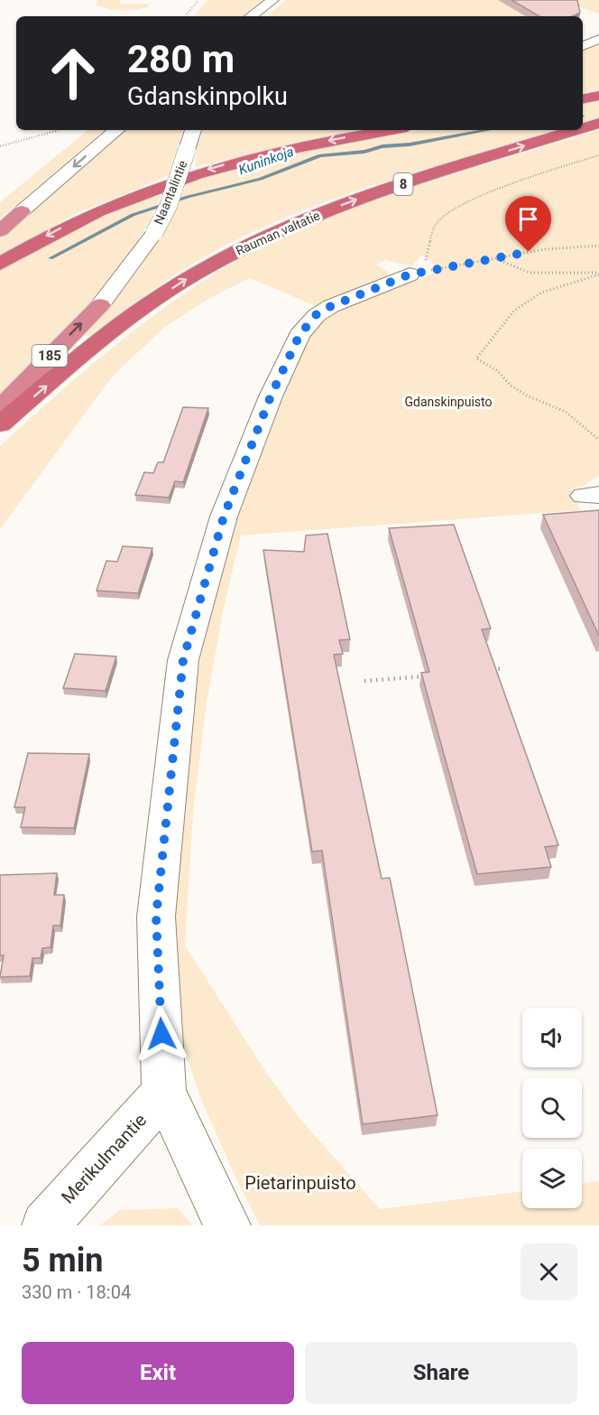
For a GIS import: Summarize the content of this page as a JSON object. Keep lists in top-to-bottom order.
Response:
{
  "streets": {
    "highway": ["8", "Rauman valtatie", "185"],
    "street": ["Naantalintie", "Merikulmantie"]
  },
  "crossings": [
    ["Naantalintie", "185"]
  ],
  "water": ["Kuninkoja"],
  "parks": ["Gdanskinpuisto", "Pietarinpuisto"],
  "page": {
    "turn": ["280 m", "Gdanskinpolku"],
    "heading": ["5 min", "330 m · 18:04"],
    "buttons": ["Exit", "Share"]
  }
}
